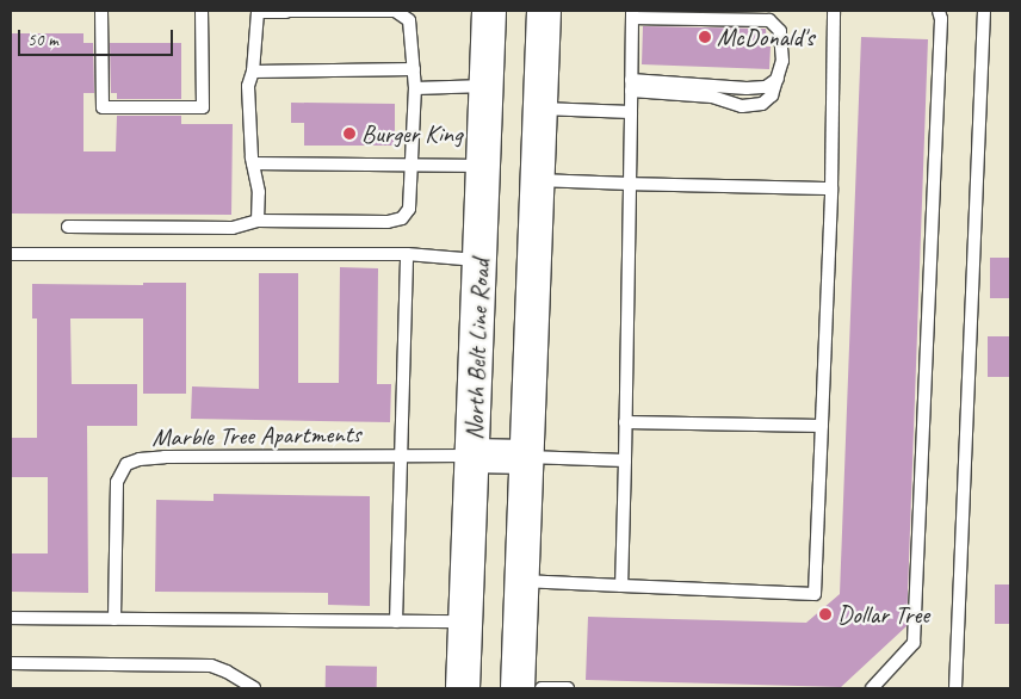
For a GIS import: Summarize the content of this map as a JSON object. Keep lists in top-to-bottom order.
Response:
{
  "streets": {
    "main road": ["North Belt Line Road"],
    "lane": ["Marble Tree Apartments"]
  },
  "crossings": [
    ["North Belt Line Road", "Marble Tree Apartments"]
  ],
  "places": ["McDonald's", "Burger King", "Dollar Tree"],
  "scale_bar": "50 m"
}
